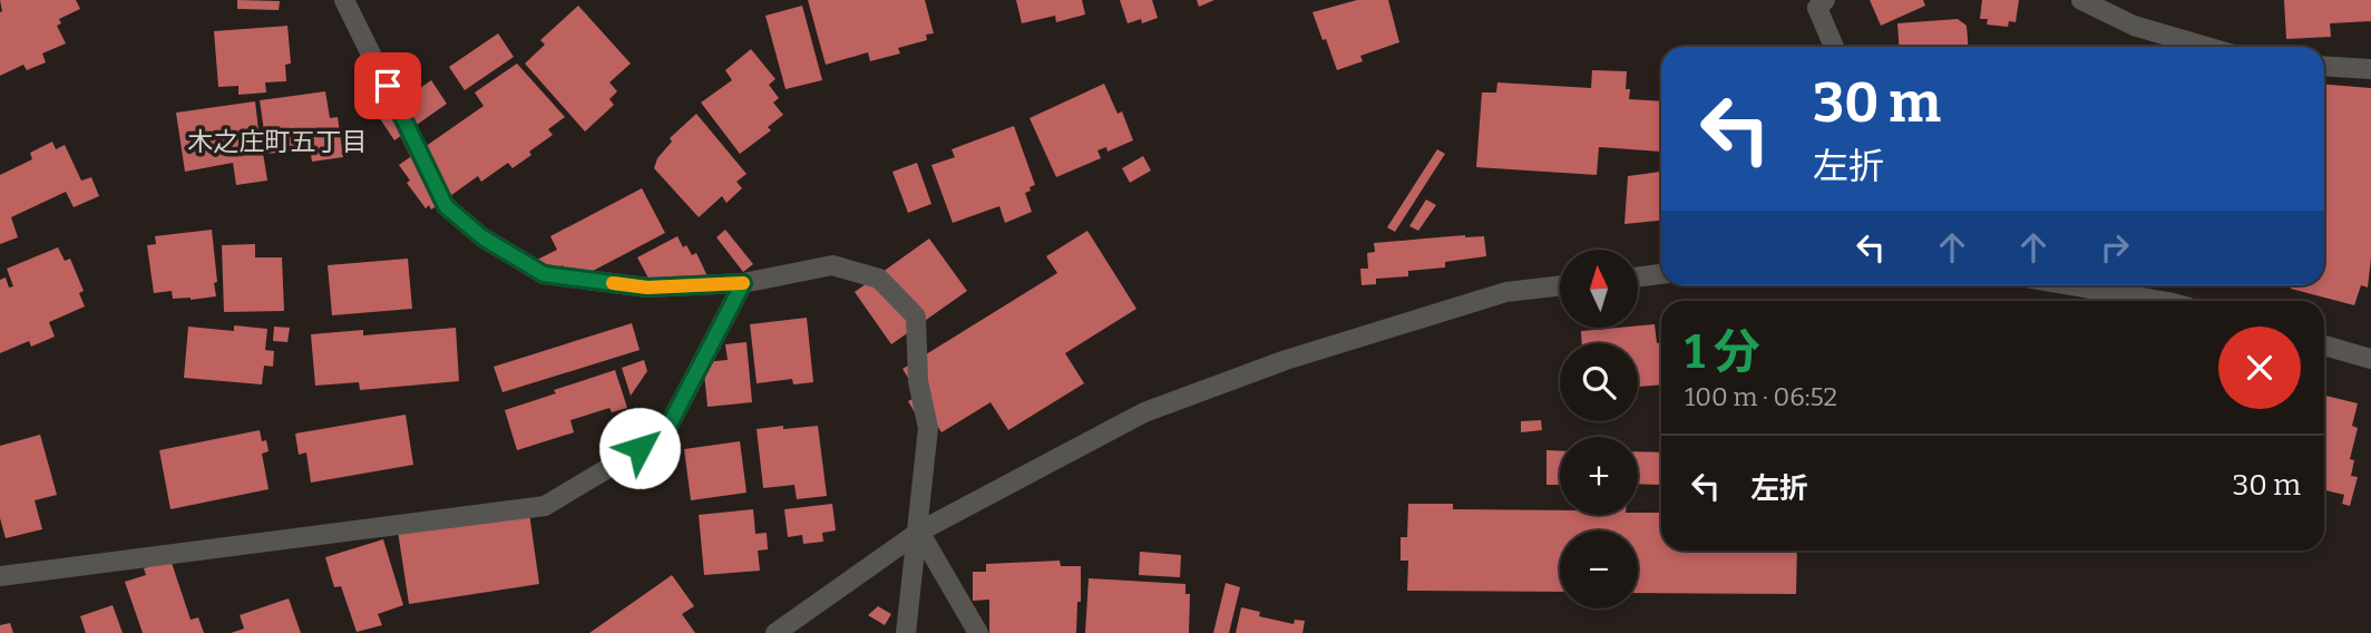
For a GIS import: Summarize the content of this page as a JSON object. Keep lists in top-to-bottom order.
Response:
{
  "districts": ["木之庄町五丁目"],
  "north": "top",
  "page": {
    "turn": ["30 m", "左折"],
    "map_buttons": ["+", "−"],
    "heading": ["1 分", "100 m · 06:52"],
    "list": [
      {
        "name": "左折",
        "value": "30 m"
      }
    ]
  }
}
